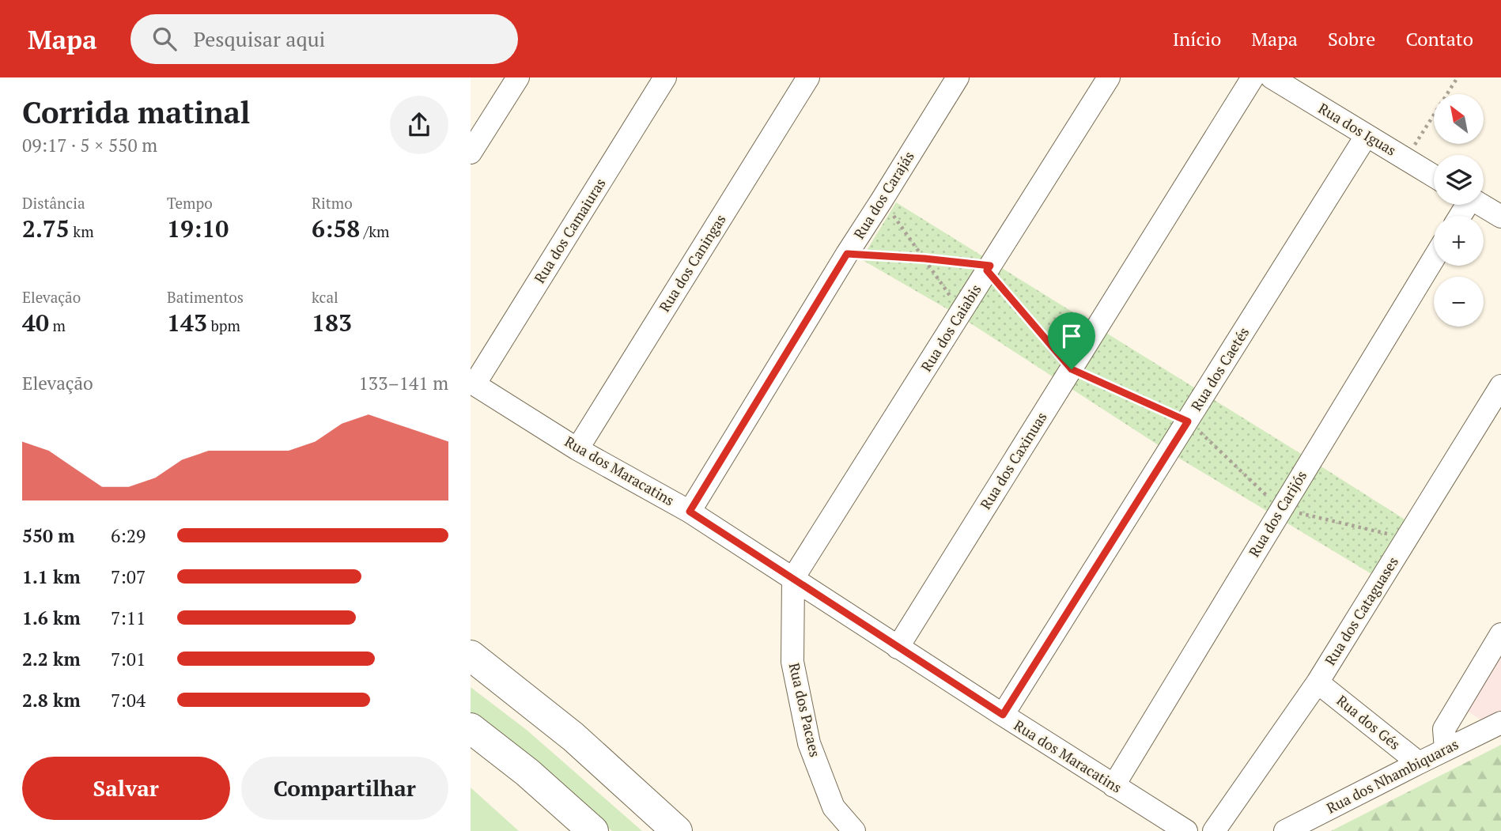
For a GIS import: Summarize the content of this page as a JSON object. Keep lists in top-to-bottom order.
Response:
{
  "streets": {
    "street": [
      "Rua dos Iguas",
      "Rua dos Carajás",
      "Rua dos Camaiuras",
      "Rua dos Caningas",
      "Rua dos Caiabis",
      "Rua dos Caetés",
      "Rua dos Caxinuas",
      "Rua dos Maracatins",
      "Rua dos Carijós",
      "Rua dos Cataguases",
      "Rua dos Pacaes",
      "Rua dos Gés",
      "Rua dos Nhambiquaras"
    ]
  },
  "crossings": [
    ["Rua dos Iguas", "Rua dos Caetés"],
    ["Rua dos Carajás", "Rua dos Maracatins"],
    ["Rua dos Camaiuras", "Rua dos Maracatins"],
    ["Rua dos Caningas", "Rua dos Maracatins"],
    ["Rua dos Caiabis", "Rua dos Maracatins"],
    ["Rua dos Caiabis", "Rua dos Pacaes"],
    ["Rua dos Caetés", "Rua dos Maracatins"],
    ["Rua dos Caxinuas", "Rua dos Maracatins"],
    ["Rua dos Maracatins", "Rua dos Carijós"],
    ["Rua dos Maracatins", "Rua dos Pacaes"],
    ["Rua dos Cataguases", "Rua dos Gés"],
    ["Rua dos Gés", "Rua dos Nhambiquaras"]
  ],
  "north": "top left",
  "page": {
    "header": "Mapa",
    "search": "Pesquisar aqui",
    "nav": [
      "Início",
      "Mapa",
      "Sobre",
      "Contato"
    ],
    "heading": ["Corrida matinal", "09:17 · 5 × 550 m"],
    "map_buttons": ["+", "−"],
    "stats": [
      ["Distância", "2.75 km"],
      ["Tempo", "19:10"],
      ["Ritmo", "6:58 /km"],
      ["Elevação", "40 m"],
      ["Batimentos", "143 bpm"],
      ["kcal", "183"]
    ],
    "chart": ["Elevação", "133–141 m"],
    "list": [
      {
        "name": "550 m",
        "note": "6:29"
      },
      {
        "name": "1.1 km",
        "note": "7:07"
      },
      {
        "name": "1.6 km",
        "note": "7:11"
      },
      {
        "name": "2.2 km",
        "note": "7:01"
      },
      {
        "name": "2.8 km",
        "note": "7:04"
      }
    ],
    "buttons": ["Salvar", "Compartilhar"]
  }
}
